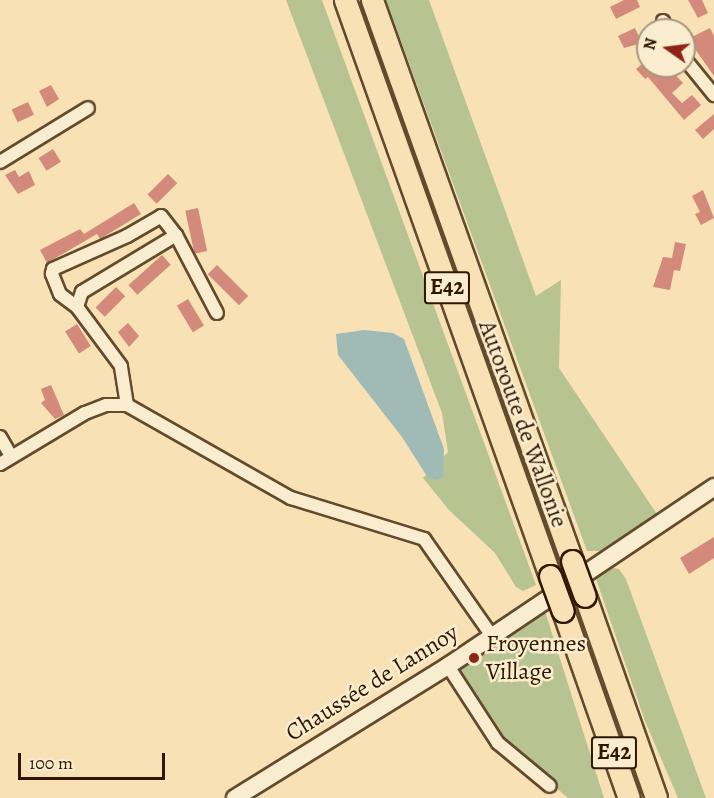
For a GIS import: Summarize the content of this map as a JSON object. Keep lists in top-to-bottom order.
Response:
{
  "streets": {
    "highway": ["E42", "Autoroute de Wallonie"],
    "main road": ["Chaussée de Lannoy"]
  },
  "places": ["Froyennes Village"],
  "scale_bar": "100 m",
  "north": "left"
}
